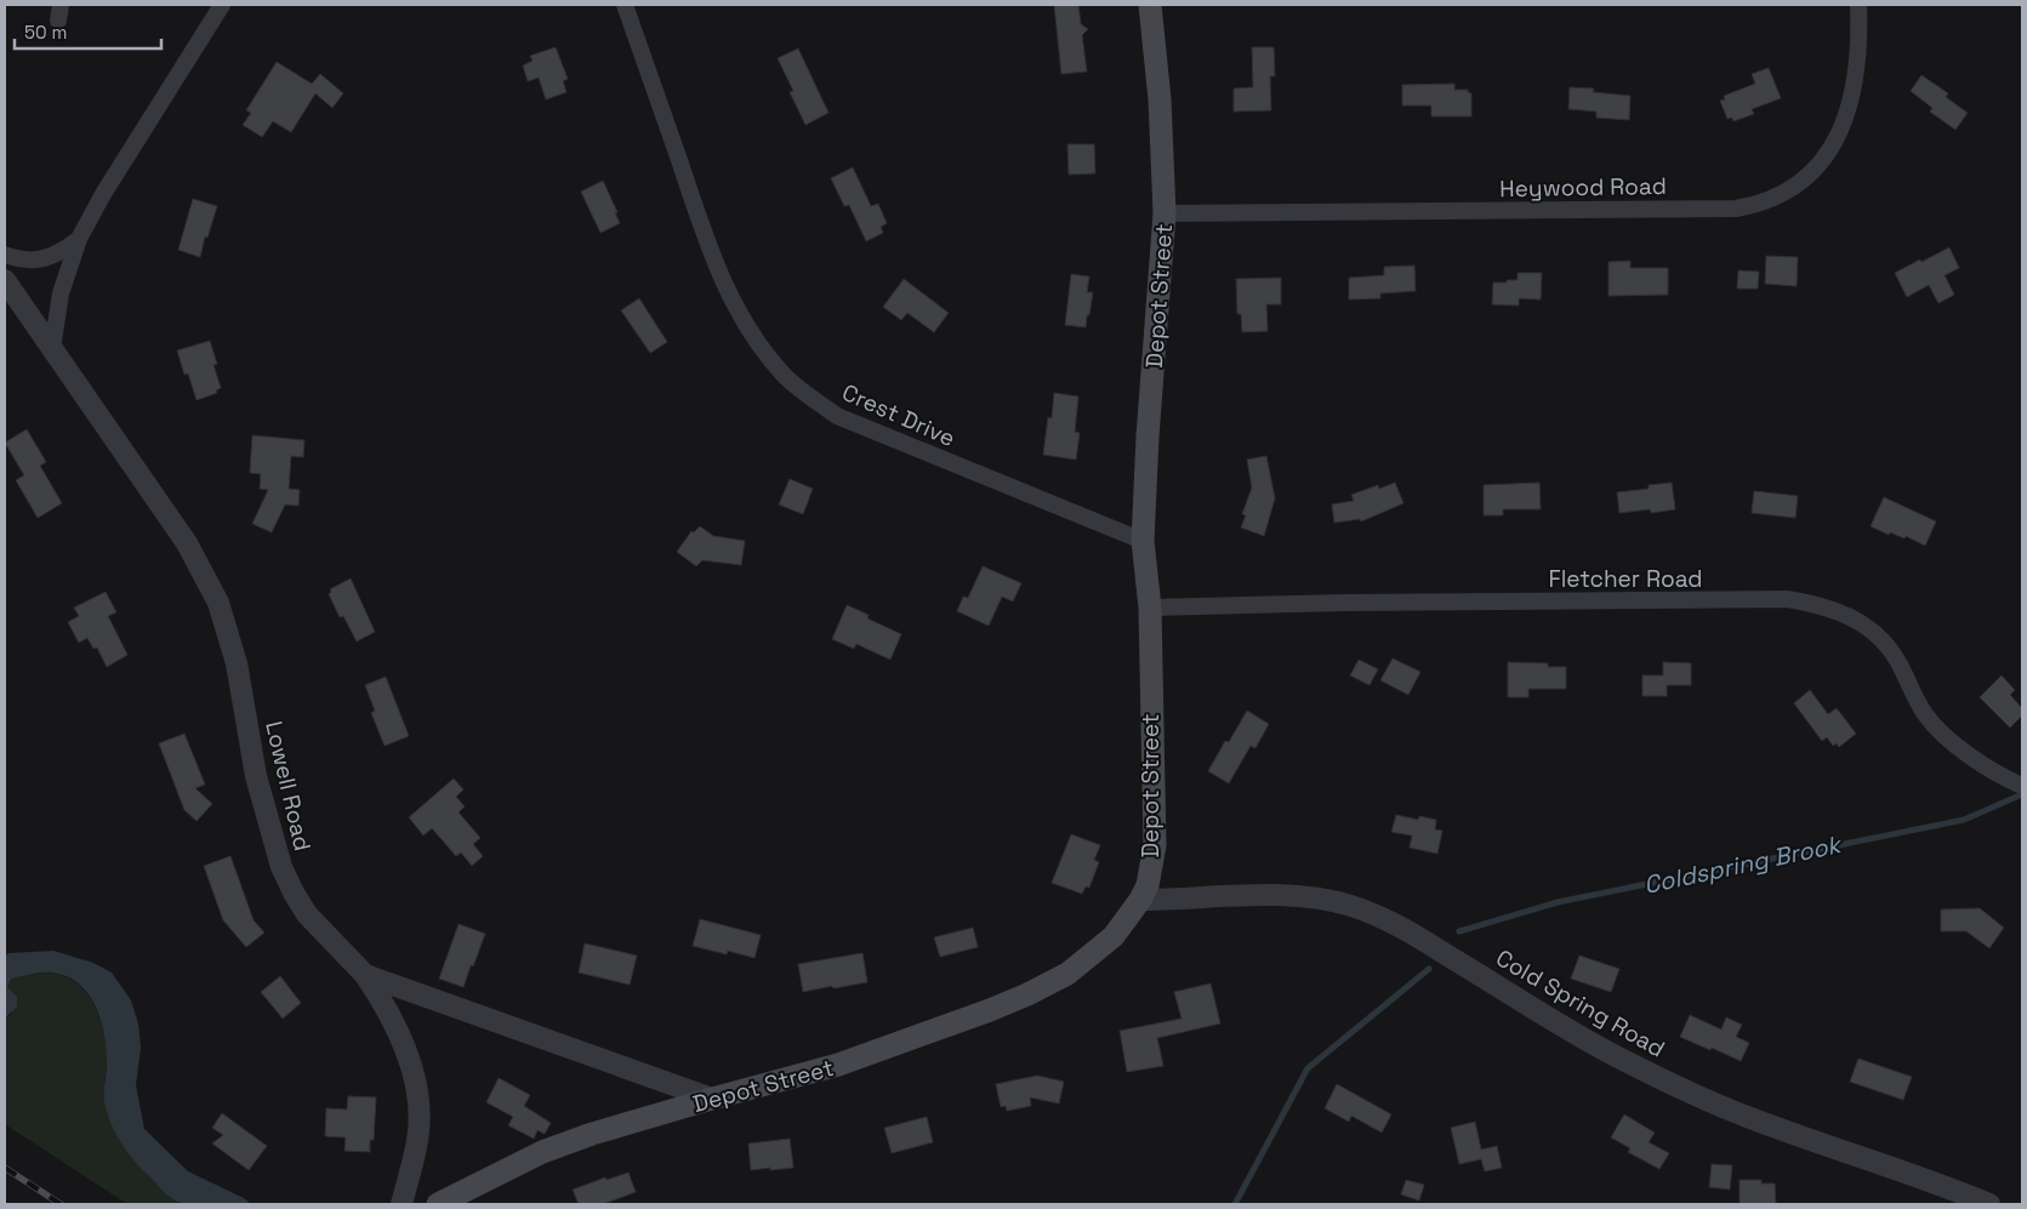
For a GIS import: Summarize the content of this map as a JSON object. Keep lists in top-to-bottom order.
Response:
{
  "streets": {
    "main road": ["Depot Street"],
    "street": [
      "Heywood Road",
      "Crest Drive",
      "Fletcher Road",
      "Lowell Road",
      "Cold Spring Road"
    ]
  },
  "crossings": [
    ["Heywood Road", "Depot Street"],
    ["Depot Street", "Crest Drive"],
    ["Depot Street", "Fletcher Road"],
    ["Depot Street", "Lowell Road"],
    ["Depot Street", "Cold Spring Road"]
  ],
  "water": ["Coldspring Brook"],
  "scale_bar": "50 m"
}
